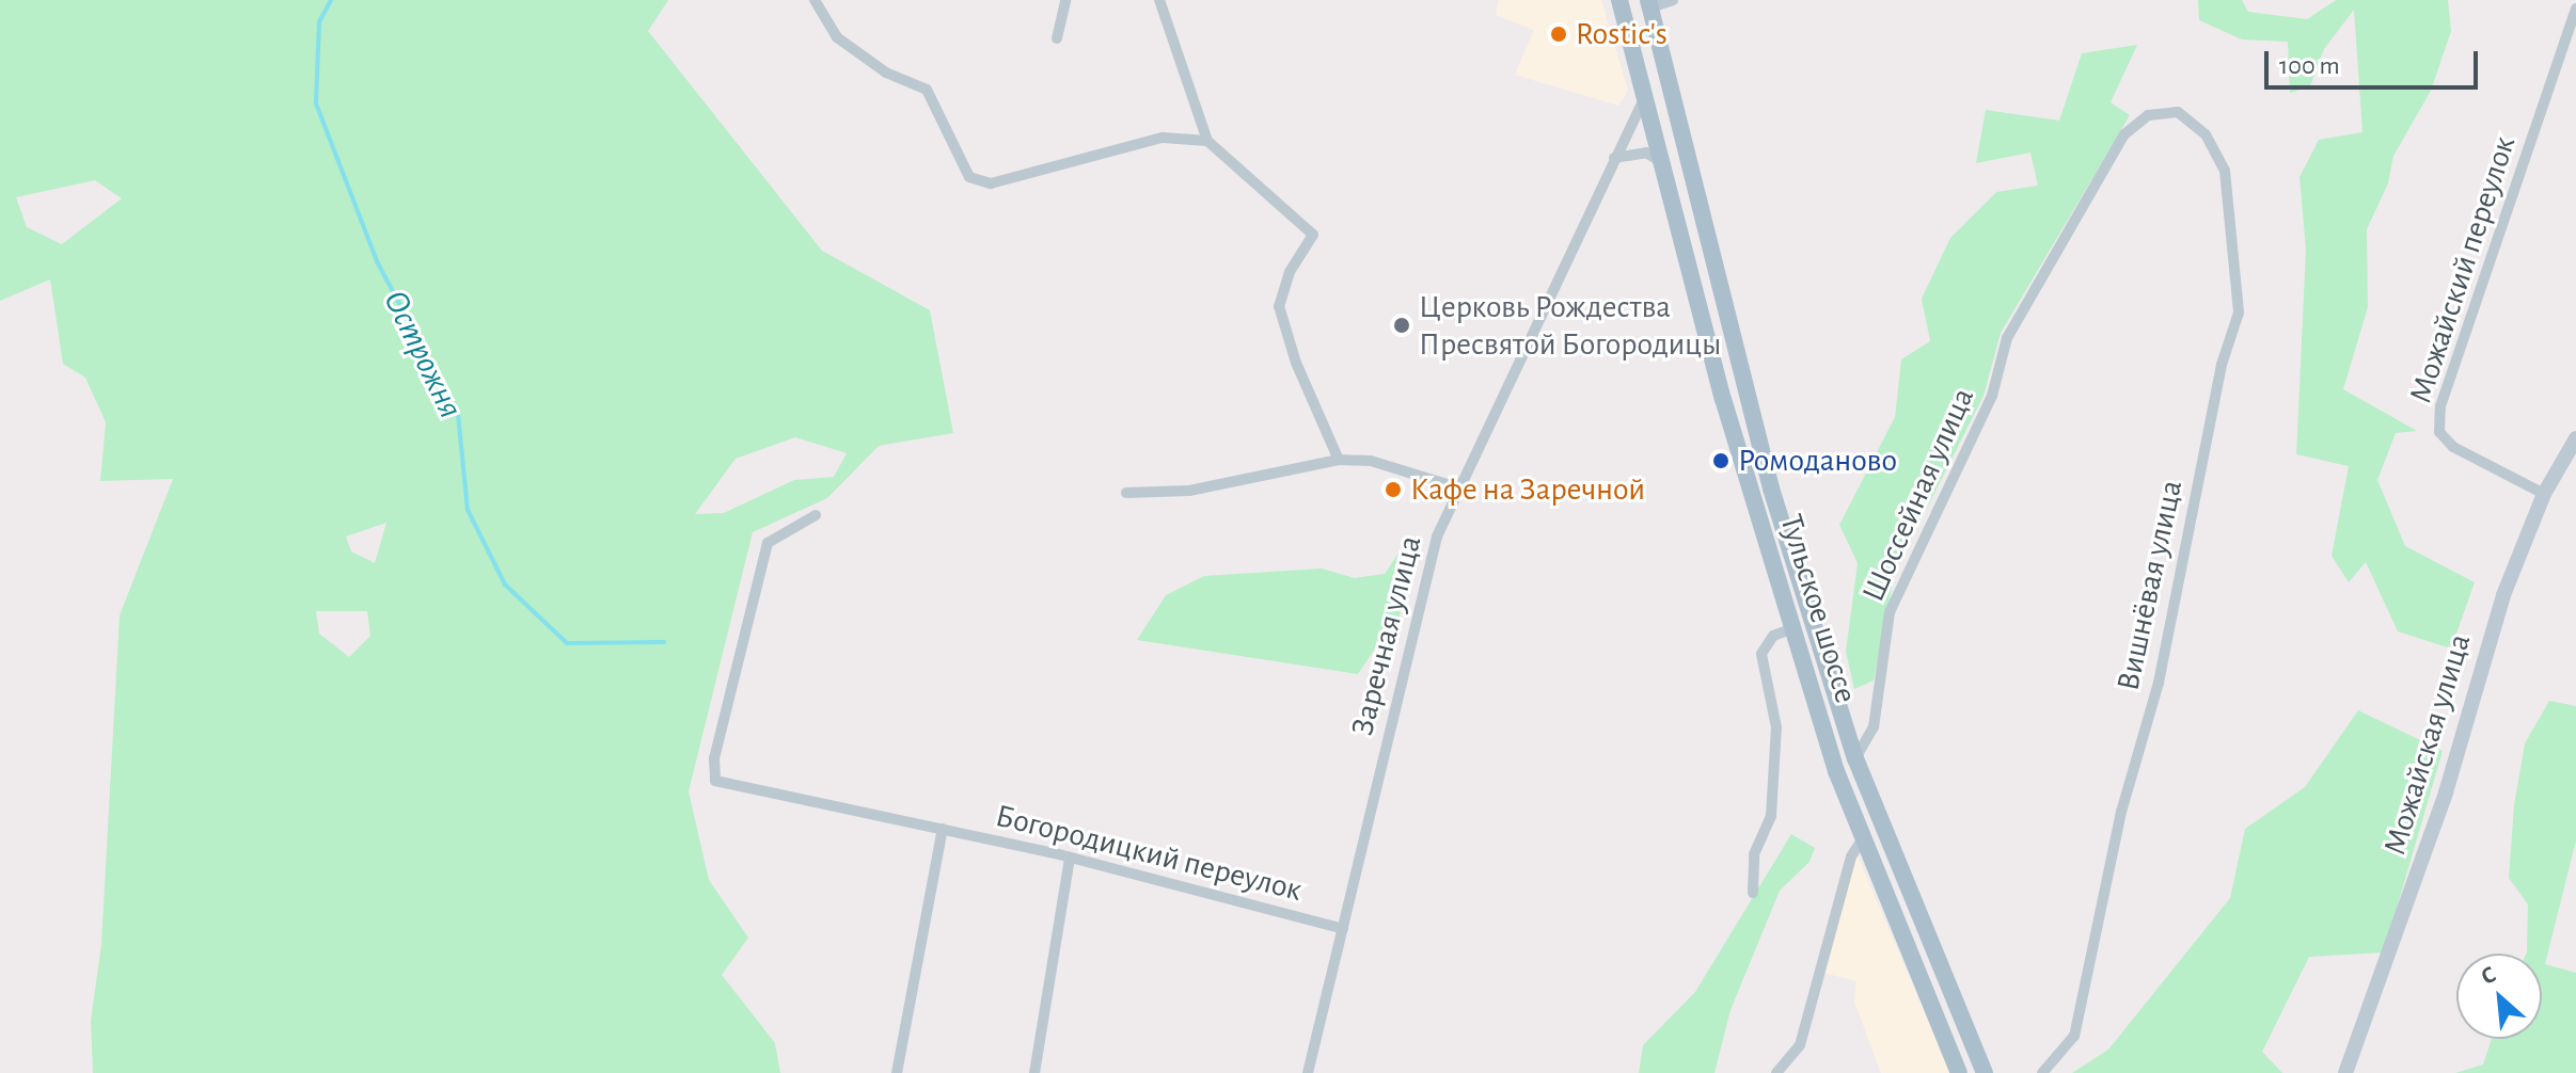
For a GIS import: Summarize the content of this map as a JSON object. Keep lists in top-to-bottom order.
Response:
{
  "streets": {
    "main road": ["Тульское шоссе"],
    "street": [
      "Можайский переулок",
      "Шоссейная улица",
      "Вишнёвая улица",
      "Заречная улица",
      "Можайская улица",
      "Богородицкий переулок"
    ]
  },
  "crossings": [
    ["Можайский переулок", "Можайская улица"],
    ["Шоссейная улица", "Вишнёвая улица"],
    ["Шоссейная улица", "Тульское шоссе"],
    ["Тульское шоссе", "Заречная улица"],
    ["Заречная улица", "Богородицкий переулок"]
  ],
  "water": ["Острожня"],
  "places": [
    "Rostic's",
    "Церковь Рождества Пресвятой Богородицы",
    "Ромоданово",
    "Кафе на Заречной"
  ],
  "scale_bar": "100 m",
  "north": "top left"
}
